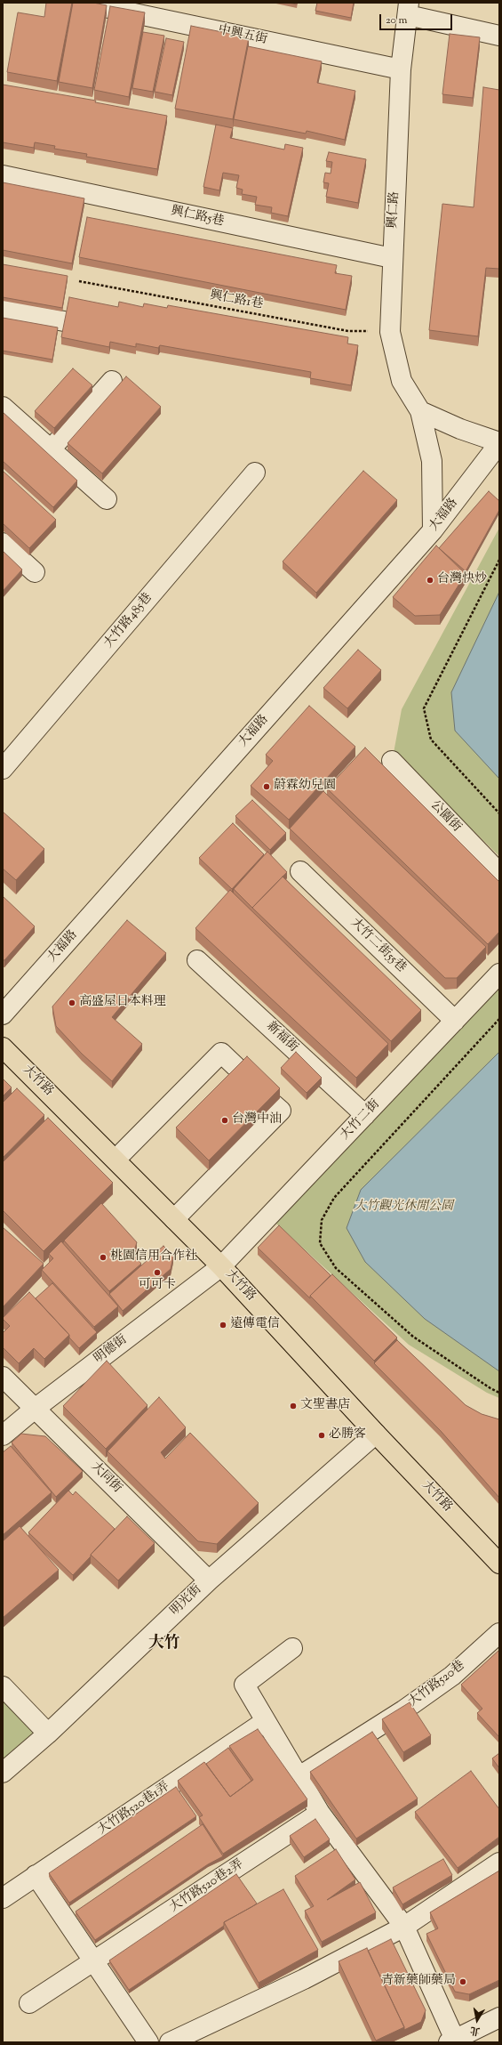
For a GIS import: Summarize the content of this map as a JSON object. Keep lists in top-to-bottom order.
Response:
{
  "streets": {
    "main road": ["大竹路"],
    "street": [
      "中興五街",
      "興仁路",
      "興仁路5巷",
      "大福路",
      "大竹路485巷",
      "公園街",
      "大竹二街55巷",
      "新福街",
      "大竹二街",
      "明德街",
      "大同街",
      "明光街",
      "大竹路520巷",
      "大竹路520巷1弄",
      "大竹路520巷2弄"
    ],
    "path": ["興仁路1巷"]
  },
  "crossings": [
    ["中興五街", "興仁路"],
    ["興仁路", "興仁路5巷"],
    ["興仁路", "興仁路1巷"],
    ["興仁路", "大福路"],
    ["大竹二街55巷", "大竹二街"],
    ["新福街", "大竹二街"],
    ["大竹路", "大竹二街"],
    ["大竹路", "明德街"],
    ["大竹路", "明光街"],
    ["大竹二街", "明德街"],
    ["明德街", "大同街"],
    ["大同街", "明光街"]
  ],
  "districts": ["大竹"],
  "parks": ["大竹觀光休閒公園"],
  "places": [
    "台灣快炒",
    "蔚霖幼兒園",
    "高盛屋日本料理",
    "台灣中油",
    "桃園信用合作社",
    "可可卡",
    "遠傳電信",
    "文聖書店",
    "必勝客",
    "青新藥師藥局"
  ],
  "scale_bar": "20 m",
  "north": "bottom"
}
